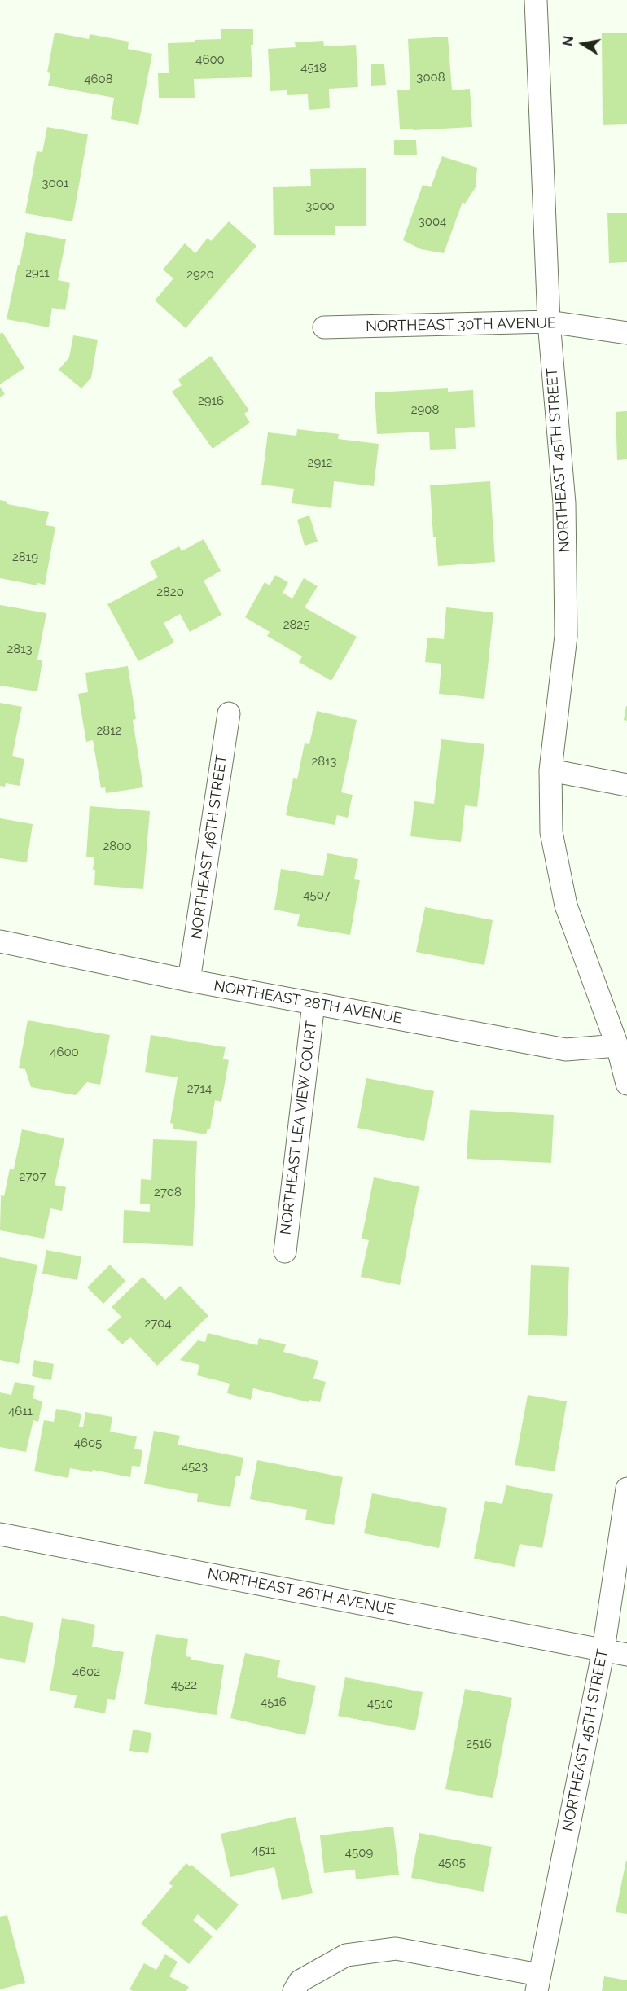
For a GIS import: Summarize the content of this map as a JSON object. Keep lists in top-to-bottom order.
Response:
{
  "streets": {
    "street": [
      "NORTHEAST 30TH AVENUE",
      "NORTHEAST 45TH STREET",
      "NORTHEAST 46TH STREET",
      "NORTHEAST 28TH AVENUE",
      "NORTHEAST LEA VIEW COURT",
      "NORTHEAST 26TH AVENUE"
    ]
  },
  "crossings": [
    ["NORTHEAST 30TH AVENUE", "NORTHEAST 45TH STREET"],
    ["NORTHEAST 45TH STREET", "NORTHEAST 28TH AVENUE"],
    ["NORTHEAST 45TH STREET", "NORTHEAST 26TH AVENUE"],
    ["NORTHEAST 46TH STREET", "NORTHEAST 28TH AVENUE"],
    ["NORTHEAST 28TH AVENUE", "NORTHEAST LEA VIEW COURT"]
  ],
  "house_numbers": [
    "4600",
    "4518",
    "3008",
    "4608",
    "3001",
    "3000",
    "3004",
    "2911",
    "2920",
    "2916",
    "2908",
    "2912",
    "2819",
    "2820",
    "2825",
    "2813",
    "2812",
    "2813",
    "2800",
    "4507",
    "4600",
    "2714",
    "2707",
    "2708",
    "2704",
    "4611",
    "4605",
    "4523",
    "4602",
    "4522",
    "4516",
    "4510",
    "2516",
    "4511",
    "4509",
    "4505"
  ],
  "north": "left"
}
